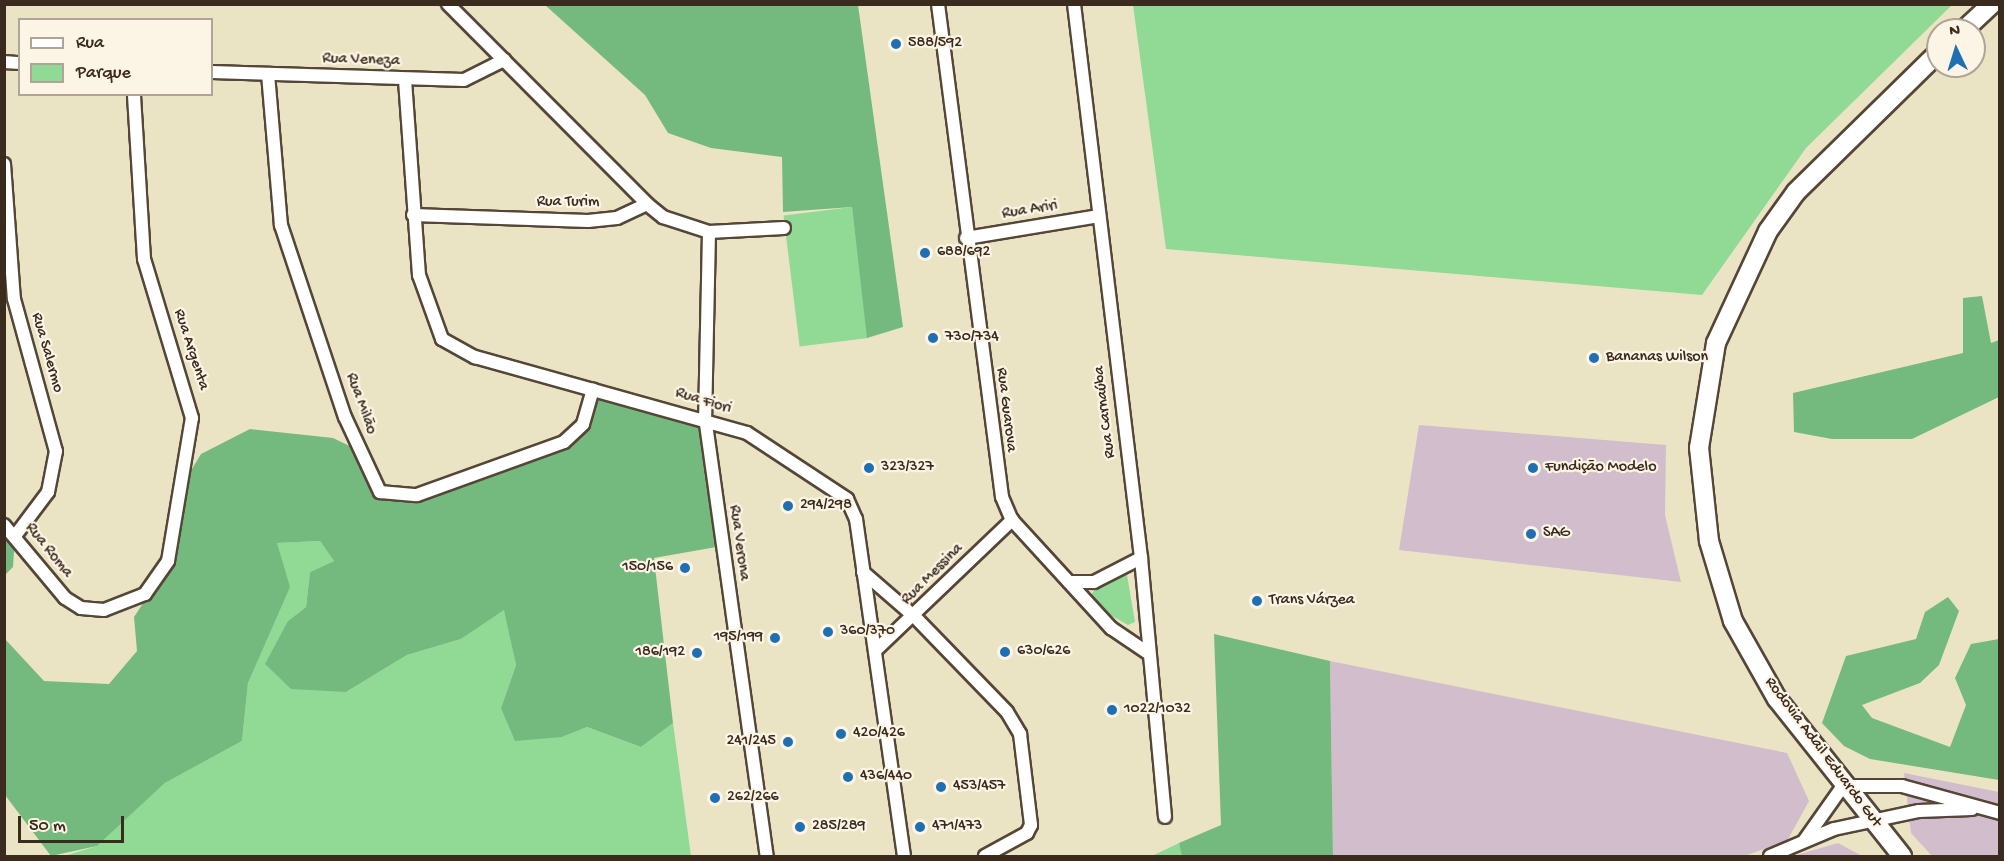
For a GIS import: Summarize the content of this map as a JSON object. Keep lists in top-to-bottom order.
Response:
{
  "streets": {
    "main road": ["Rodovia Adail Eduardo Gut"],
    "street": [
      "Rua Veneza",
      "Rua Turim",
      "Rua Ariri",
      "Rua Argenta",
      "Rua Salermo",
      "Rua Fiori",
      "Rua Milão",
      "Rua Guarova",
      "Rua Carnaúba",
      "Rua Verona",
      "Rua Roma",
      "Rua Messina"
    ]
  },
  "crossings": [
    ["Rua Veneza", "Rua Fiori"],
    ["Rua Veneza", "Rua Milão"],
    ["Rua Turim", "Rua Fiori"],
    ["Rua Ariri", "Rua Guarova"],
    ["Rua Ariri", "Rua Carnaúba"],
    ["Rua Argenta", "Rua Roma"],
    ["Rua Salermo", "Rua Roma"],
    ["Rua Fiori", "Rua Milão"],
    ["Rua Fiori", "Rua Verona"],
    ["Rua Fiori", "Rua Messina"],
    ["Rua Guarova", "Rua Carnaúba"],
    ["Rua Guarova", "Rua Messina"]
  ],
  "places": [
    "588/592",
    "688/692",
    "730/734",
    "Bananas Wilson",
    "323/327",
    "Fundição Modelo",
    "294/298",
    "SAG",
    "150/156",
    "Trans Várzea",
    "360/370",
    "195/199",
    "630/626",
    "186/192",
    "1022/1032",
    "420/426",
    "241/245",
    "436/440",
    "453/457",
    "262/266",
    "285/289",
    "471/473"
  ],
  "legend": ["Rua", "Parque"],
  "scale_bar": "50 m",
  "north": "top"
}
